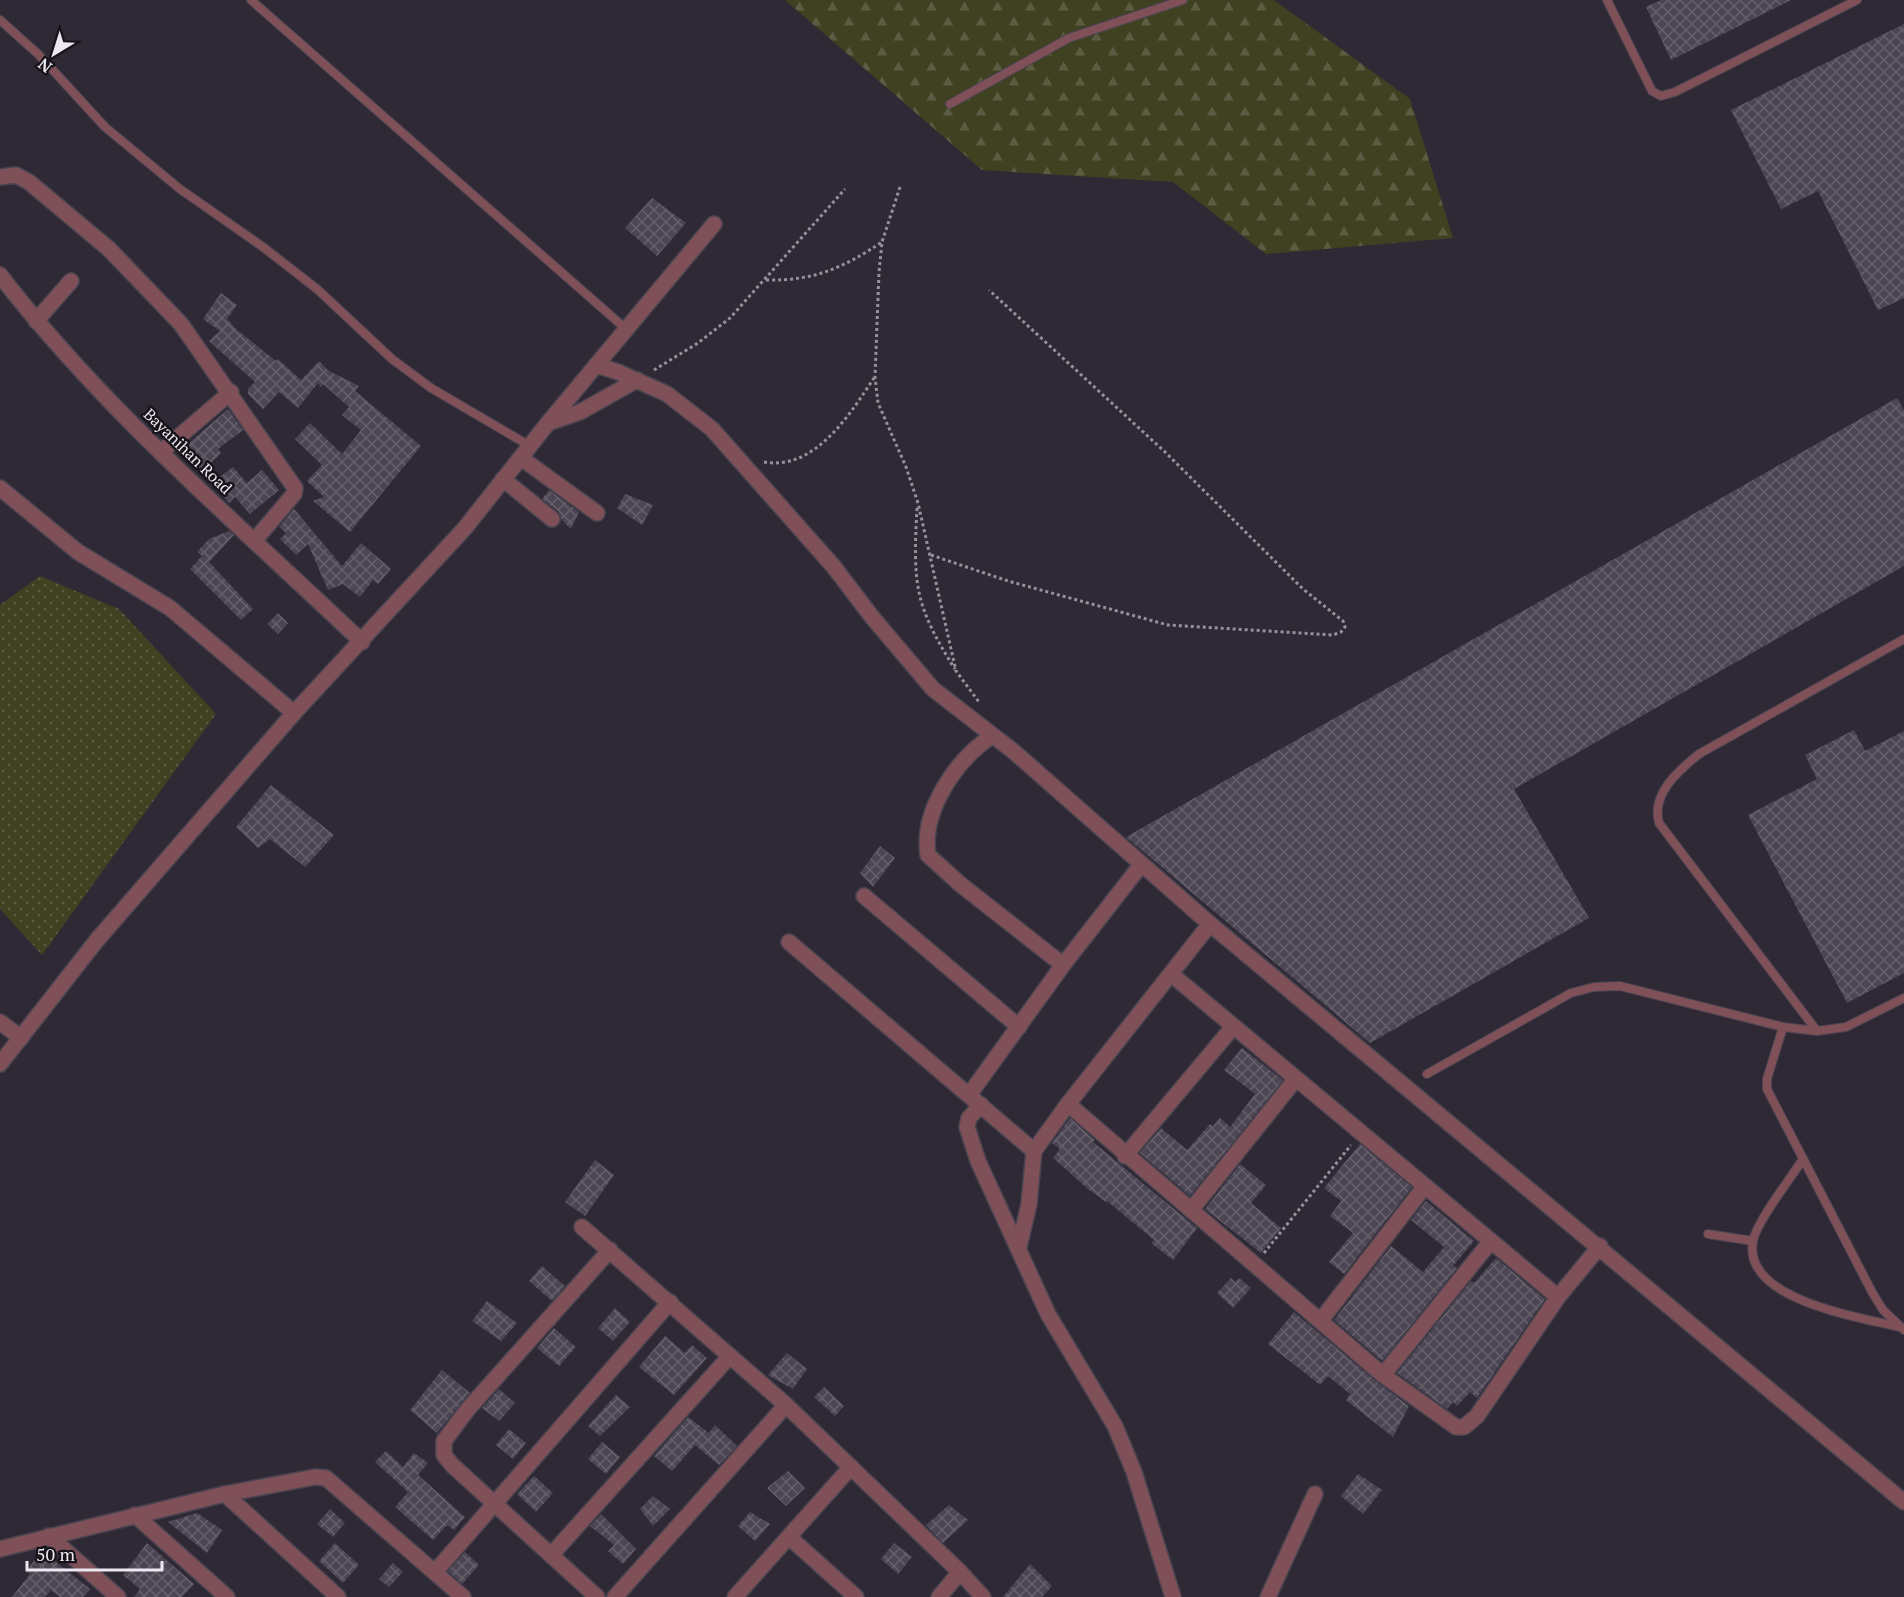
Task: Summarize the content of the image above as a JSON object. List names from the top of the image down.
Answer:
{
  "streets": {
    "street": ["Bayanihan Road"]
  },
  "scale_bar": "50 m",
  "north": "bottom left"
}
